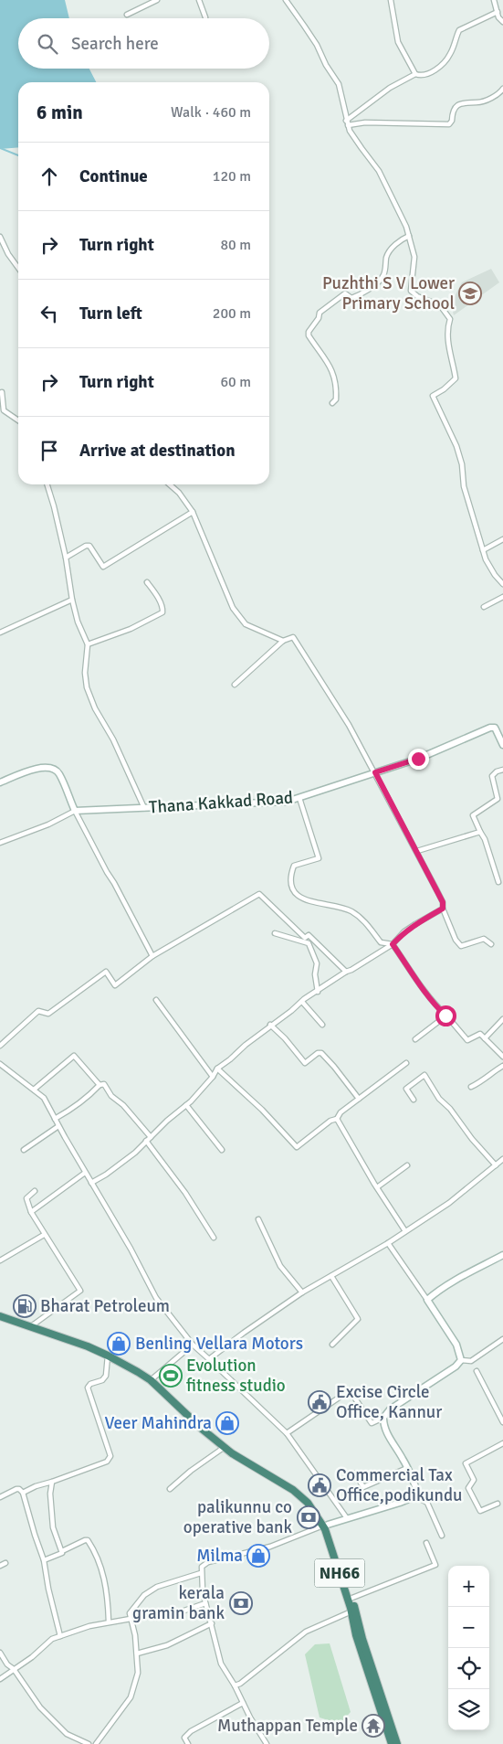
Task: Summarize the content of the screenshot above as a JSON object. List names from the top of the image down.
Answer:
{
  "streets": {
    "highway": ["NH66"],
    "main road": ["Thana Kakkad Road"]
  },
  "places": {
    "school or university": ["Puzhthi S V Lower Primary School"],
    "fuel station": ["Bharat Petroleum"],
    "shop": ["Benling Vellara Motors", "Veer Mahindra", "Milma"],
    "sports": ["Evolution fitness studio"],
    "public building": ["Excise Circle Office, Kannur", "Commercial Tax Office,podikundu"],
    "bank": ["palikunnu co operative bank", "kerala gramin bank"],
    "temple": ["Muthappan Temple"]
  },
  "page": {
    "search": "Search here",
    "heading": ["6 min", "Walk · 460 m"],
    "list": [
      ["Continue", "120 m"],
      ["Turn right", "80 m"],
      ["Turn left", "200 m"],
      ["Turn right", "60 m"],
      "Arrive at destination"
    ],
    "map_buttons": ["+", "−"]
  }
}
